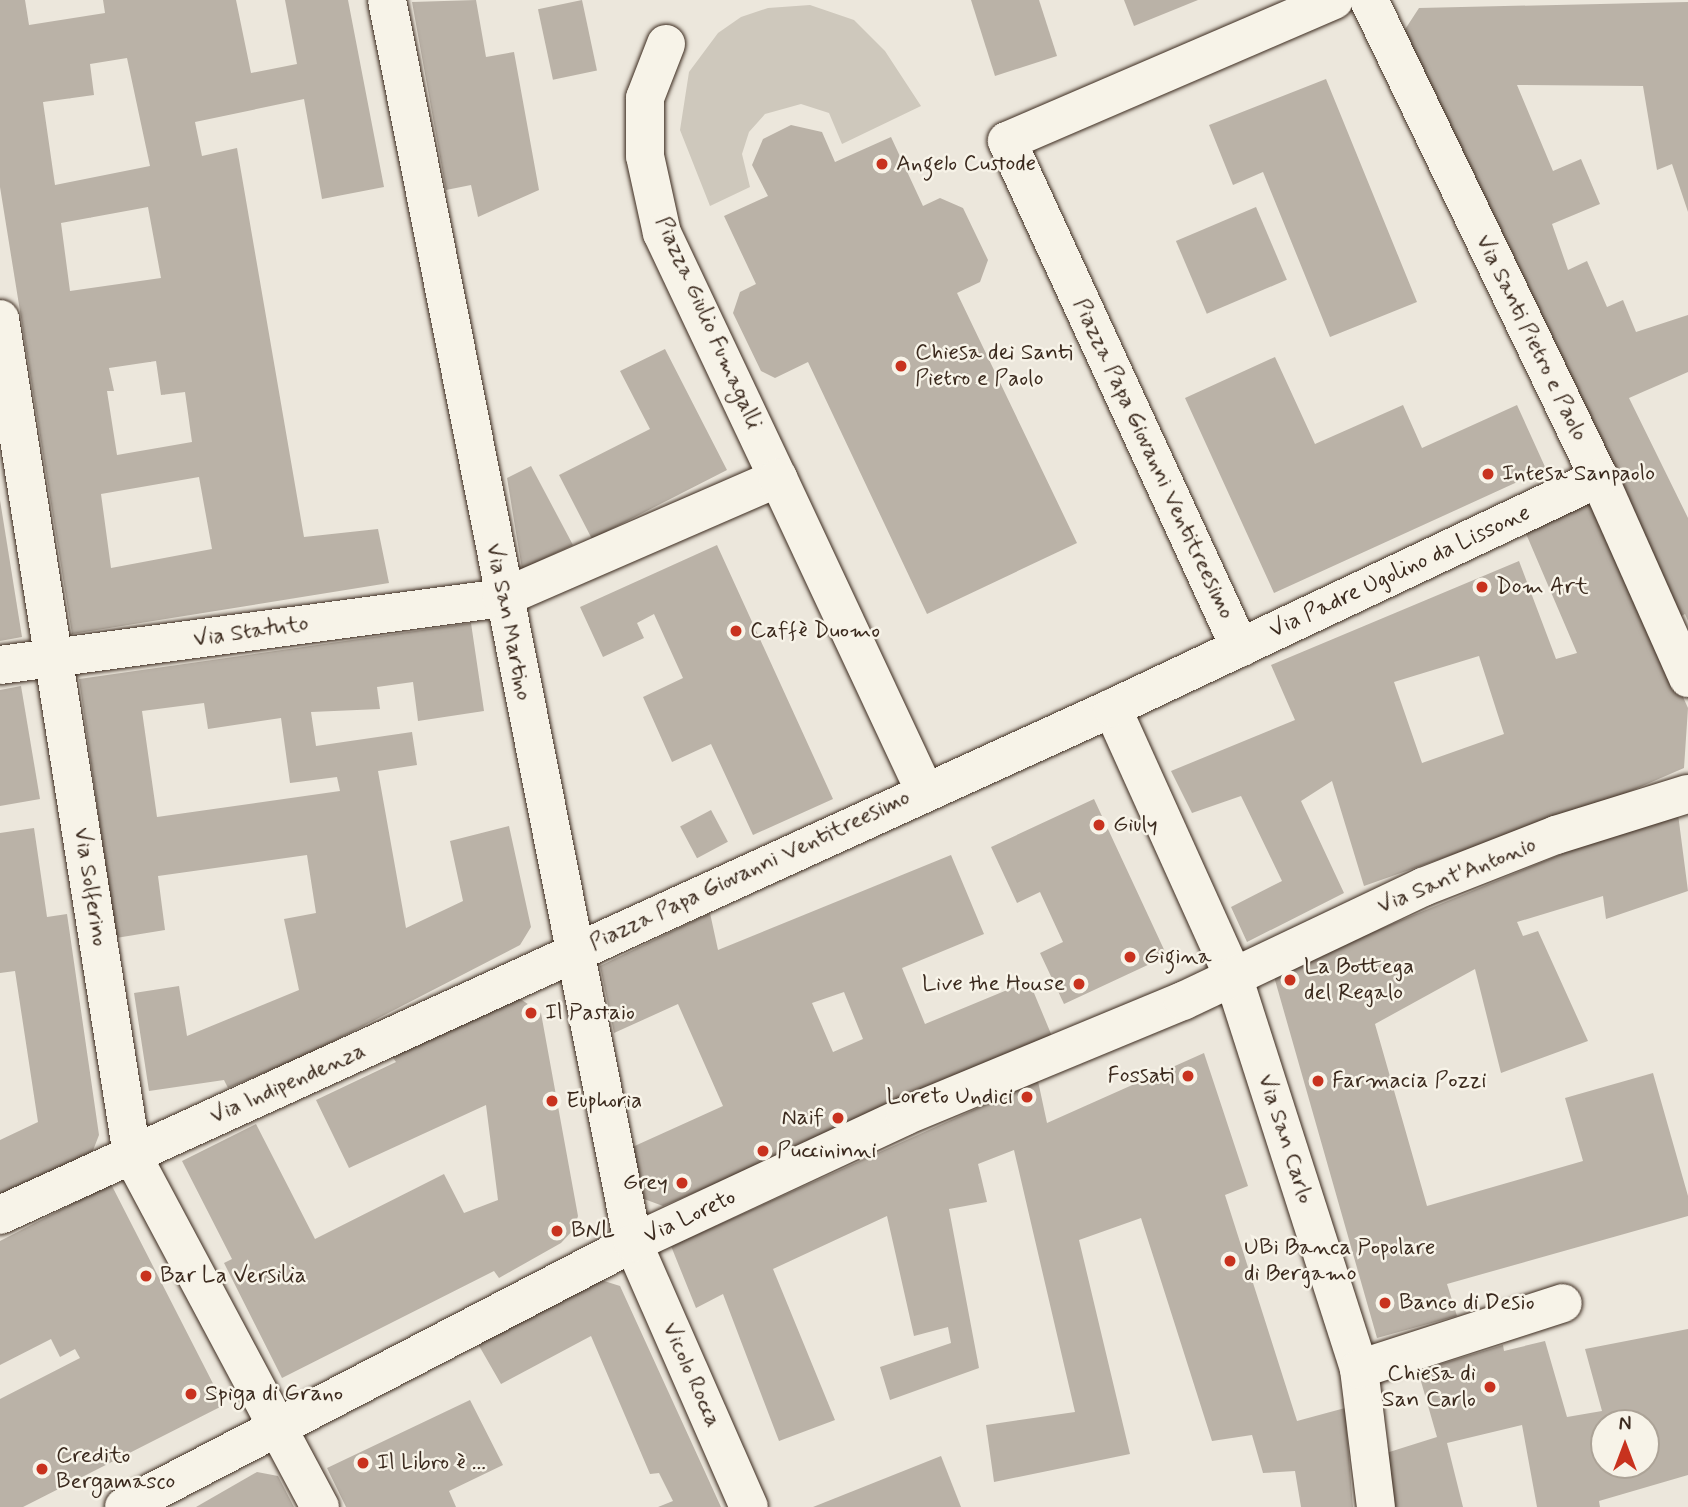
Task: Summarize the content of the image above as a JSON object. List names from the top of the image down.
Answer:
{
  "streets": {
    "street": [
      "Piazza Giulio Fumagalli",
      "Via Santi Pietro e Paolo",
      "Piazza Papa Giovanni Ventitreesimo",
      "Via Padre Ugolino da Lissone",
      "Via San Martino",
      "Via Statuto",
      "Via Sant'Antonio",
      "Via Solferino",
      "Via Indipendenza",
      "Via San Carlo",
      "Via Loreto",
      "Vicolo Rocca"
    ]
  },
  "crossings": [
    ["Piazza Giulio Fumagalli", "Piazza Papa Giovanni Ventitreesimo"],
    ["Via Santi Pietro e Paolo", "Via Padre Ugolino da Lissone"],
    ["Piazza Papa Giovanni Ventitreesimo", "Via Padre Ugolino da Lissone"],
    ["Piazza Papa Giovanni Ventitreesimo", "Via San Martino"],
    ["Piazza Papa Giovanni Ventitreesimo", "Via Indipendenza"],
    ["Via San Martino", "Via Statuto"],
    ["Via San Martino", "Via Indipendenza"],
    ["Via San Martino", "Via Loreto"],
    ["Via San Martino", "Vicolo Rocca"],
    ["Via Statuto", "Via Solferino"],
    ["Via Sant'Antonio", "Via San Carlo"],
    ["Via Sant'Antonio", "Via Loreto"],
    ["Via Solferino", "Via Indipendenza"],
    ["Via Solferino", "Via Loreto"],
    ["Via San Carlo", "Via Loreto"],
    ["Via Loreto", "Vicolo Rocca"]
  ],
  "places": [
    "Angelo Custode",
    "Chiesa dei Santi Pietro e Paolo",
    "Intesa Sanpaolo",
    "Dom Art",
    "Caffè Duomo",
    "Giuly",
    "Gigina",
    "La Bottega del Regalo",
    "Live the House",
    "Il Pastaio",
    "Fossati",
    "Farmacia Pozzi",
    "Loreto Undici",
    "Euphoria",
    "Naif",
    "Puccininni",
    "Grey",
    "BNL",
    "UBi Banca Popolare di Bergamo",
    "Bar La Versilia",
    "Banco di Desio",
    "Chiesa di San Carlo",
    "Spiga di Grano",
    "Il Libro è ...",
    "Credito Bergamasco"
  ],
  "north": "top"
}
